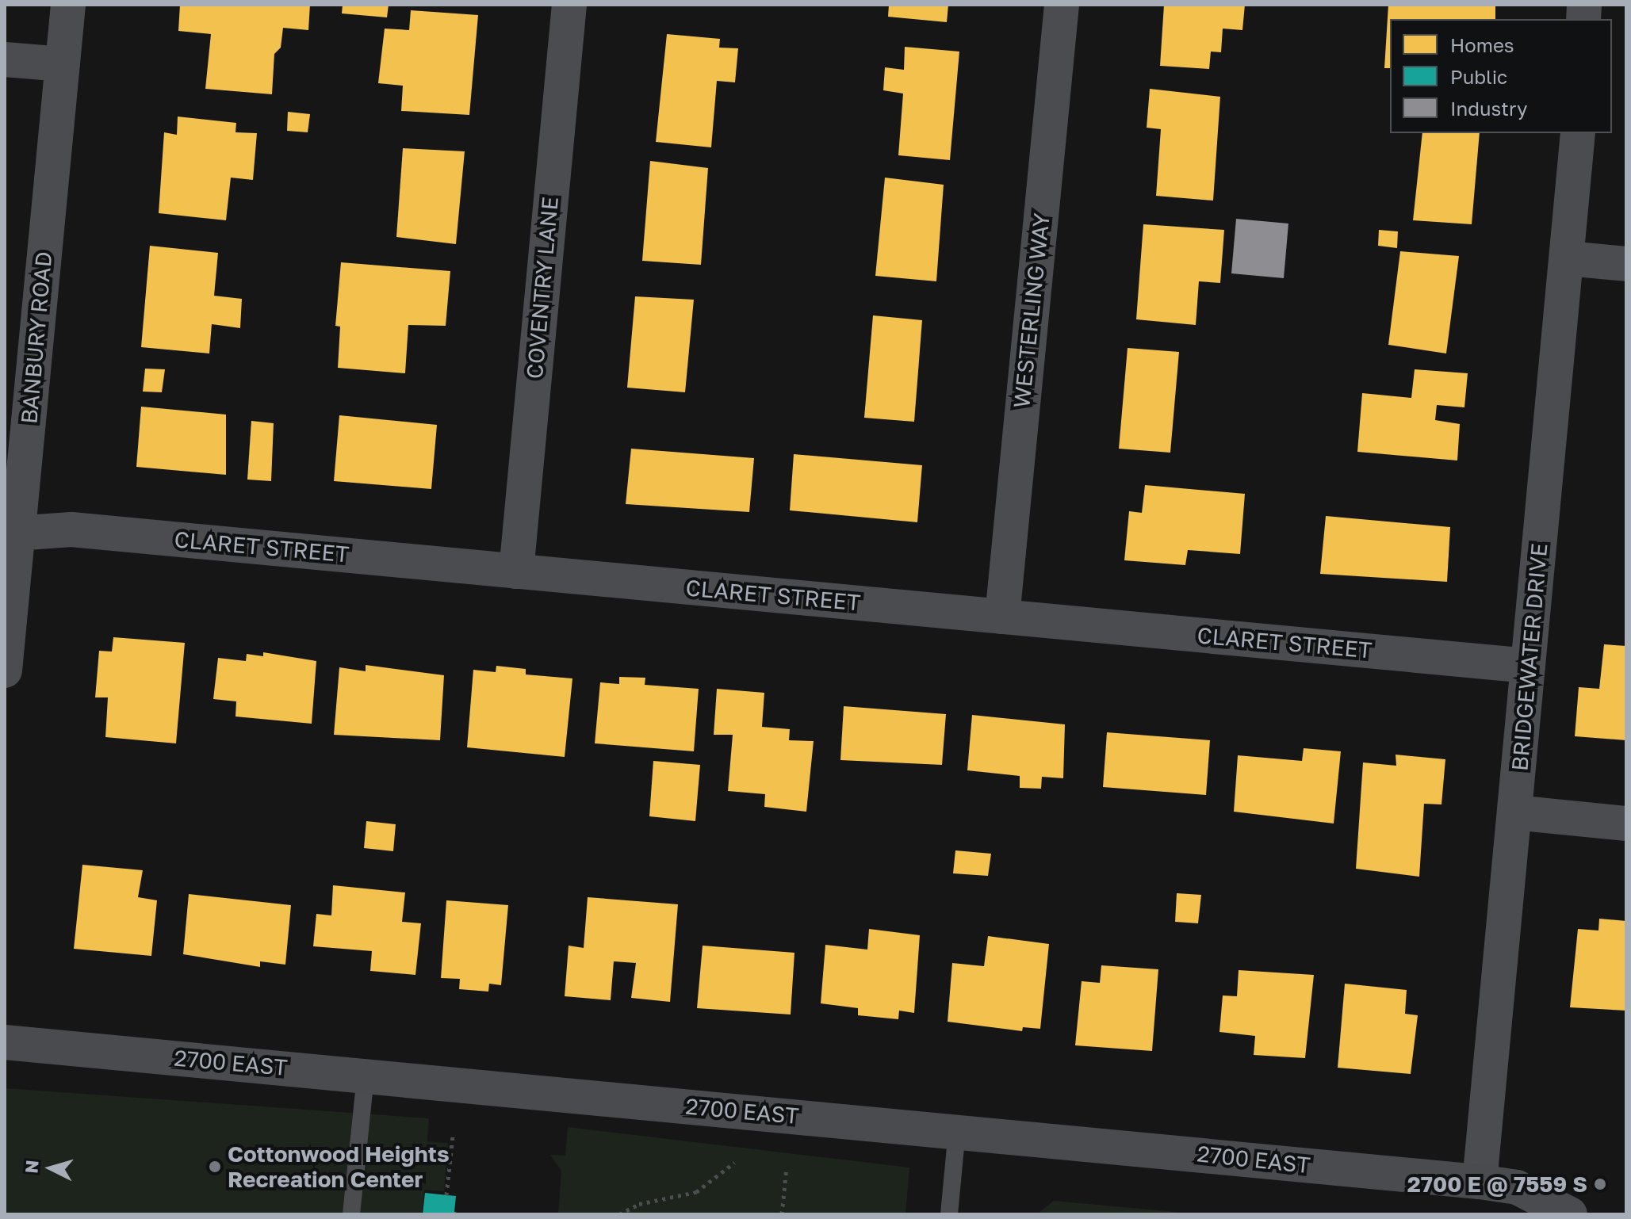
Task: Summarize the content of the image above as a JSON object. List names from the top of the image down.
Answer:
{
  "streets": {
    "street": [
      "COVENTRY LANE",
      "WESTERLING WAY",
      "BANBURY ROAD",
      "CLARET STREET",
      "BRIDGEWATER DRIVE",
      "2700 EAST"
    ]
  },
  "crossings": [
    ["COVENTRY LANE", "CLARET STREET"],
    ["WESTERLING WAY", "CLARET STREET"],
    ["BANBURY ROAD", "CLARET STREET"],
    ["CLARET STREET", "BRIDGEWATER DRIVE"],
    ["BRIDGEWATER DRIVE", "2700 EAST"]
  ],
  "places": ["Cottonwood Heights Recreation Center", "2700 E @ 7559 S"],
  "legend": ["Homes", "Public", "Industry"],
  "north": "left"
}
